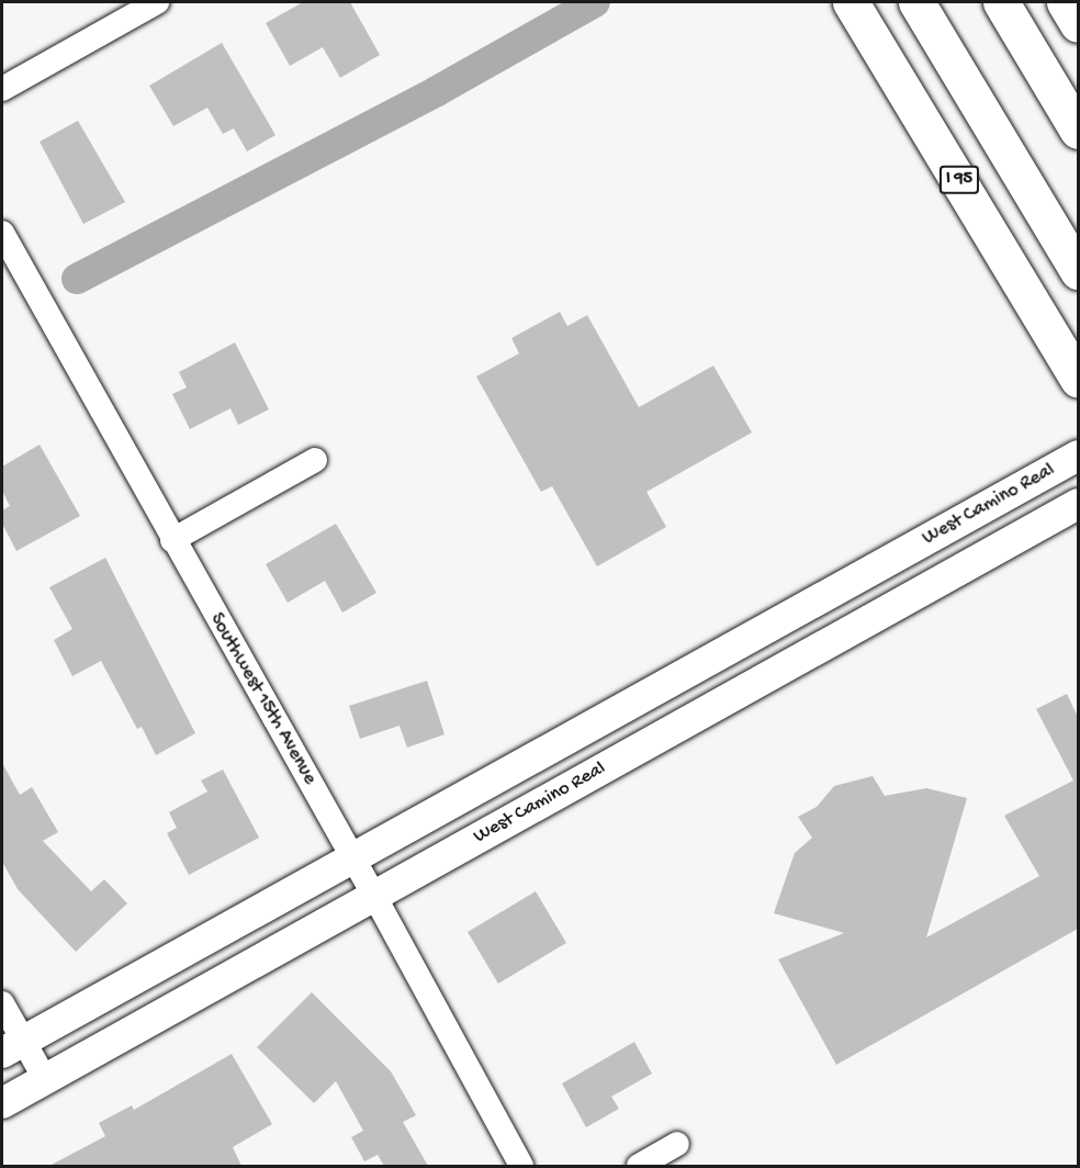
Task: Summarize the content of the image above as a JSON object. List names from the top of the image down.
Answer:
{
  "streets": {
    "highway": ["I 95"],
    "street": ["West Camino Real", "Southwest 15th Avenue"]
  },
  "crossings": [
    ["West Camino Real", "Southwest 15th Avenue"]
  ]
}
